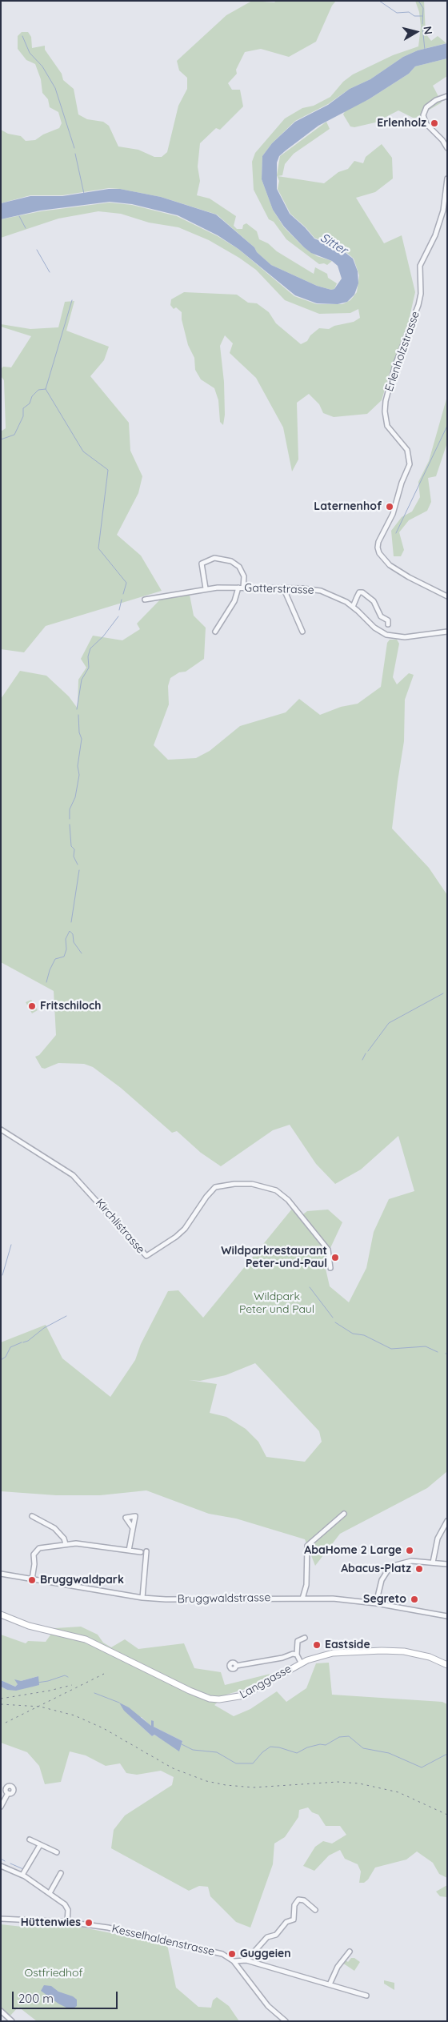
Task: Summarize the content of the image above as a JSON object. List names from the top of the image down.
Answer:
{
  "streets": {
    "main road": ["Langgasse"],
    "street": [
      "Erlenholzstrasse",
      "Gatterstrasse",
      "Kirchlistrasse",
      "Bruggwaldstrasse",
      "Kesselhaldenstrasse"
    ]
  },
  "water": ["Sitter"],
  "parks": ["Wildpark Peter und Paul", "Ostfriedhof"],
  "places": [
    "Erlenholz",
    "Laternenhof",
    "Fritschiloch",
    "Wildparkrestaurant Peter-und-Paul",
    "AbaHome 2 Large",
    "Abacus-Platz",
    "Bruggwaldpark",
    "Segreto",
    "Eastside",
    "Hüttenwies",
    "Guggeien"
  ],
  "scale_bar": "200 m",
  "north": "right"
}
